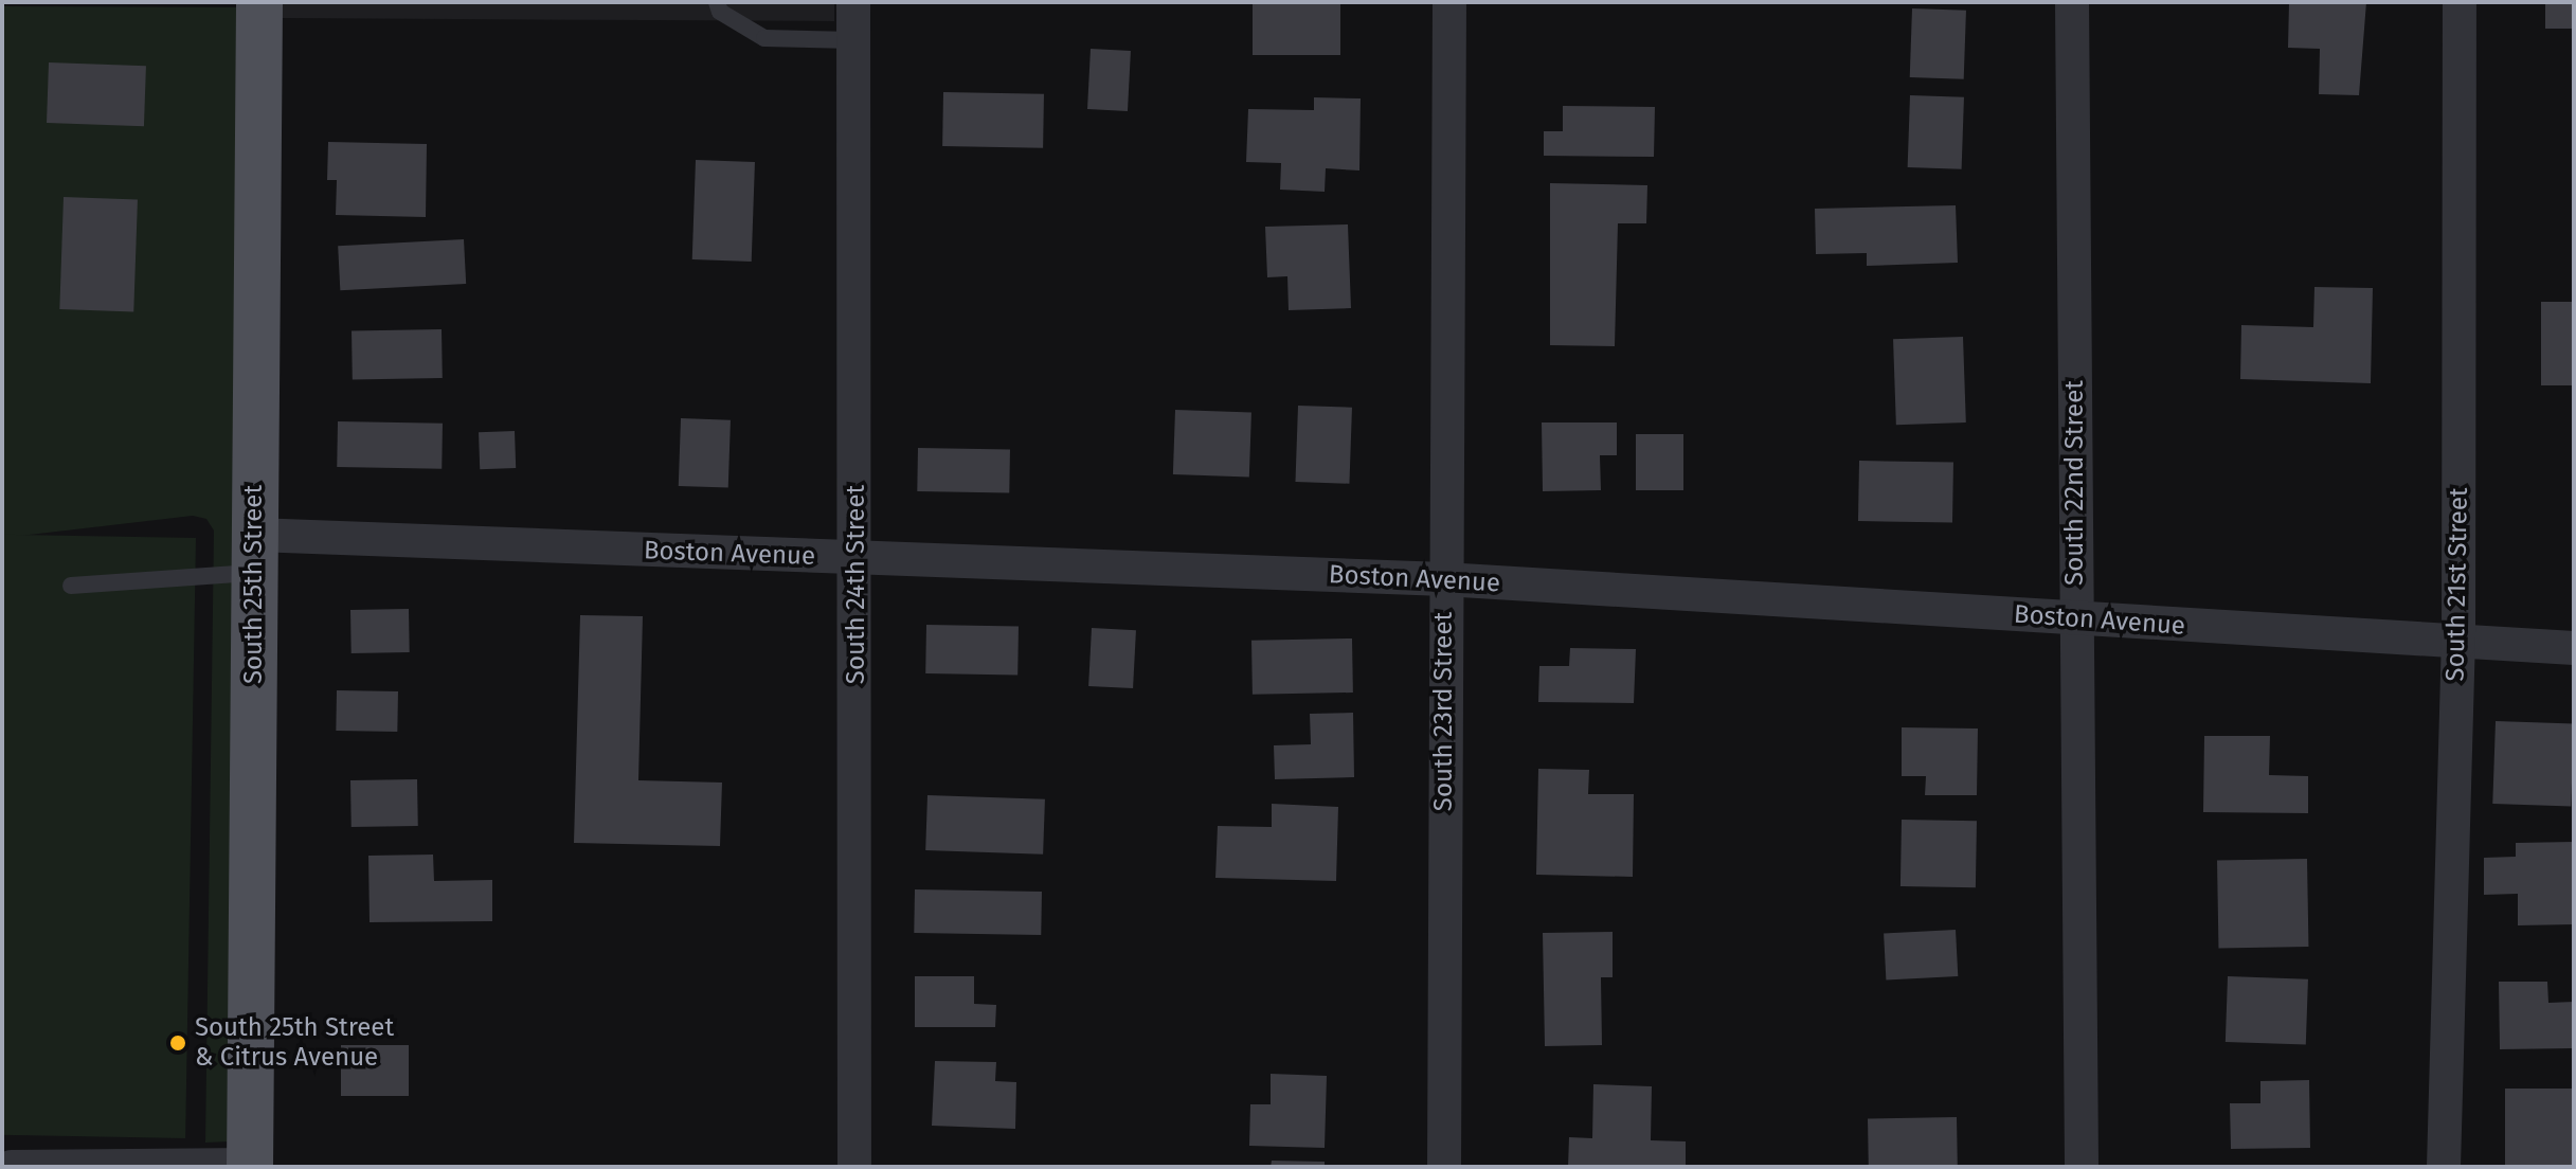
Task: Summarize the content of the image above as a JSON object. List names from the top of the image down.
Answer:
{
  "streets": {
    "main road": ["South 25th Street"],
    "street": [
      "South 22nd Street",
      "Boston Avenue",
      "South 24th Street",
      "South 21st Street",
      "South 23rd Street"
    ]
  },
  "crossings": [
    ["South 22nd Street", "Boston Avenue"],
    ["Boston Avenue", "South 25th Street"],
    ["Boston Avenue", "South 24th Street"],
    ["Boston Avenue", "South 21st Street"],
    ["Boston Avenue", "South 23rd Street"]
  ],
  "places": ["South 25th Street & Citrus Avenue"]
}
